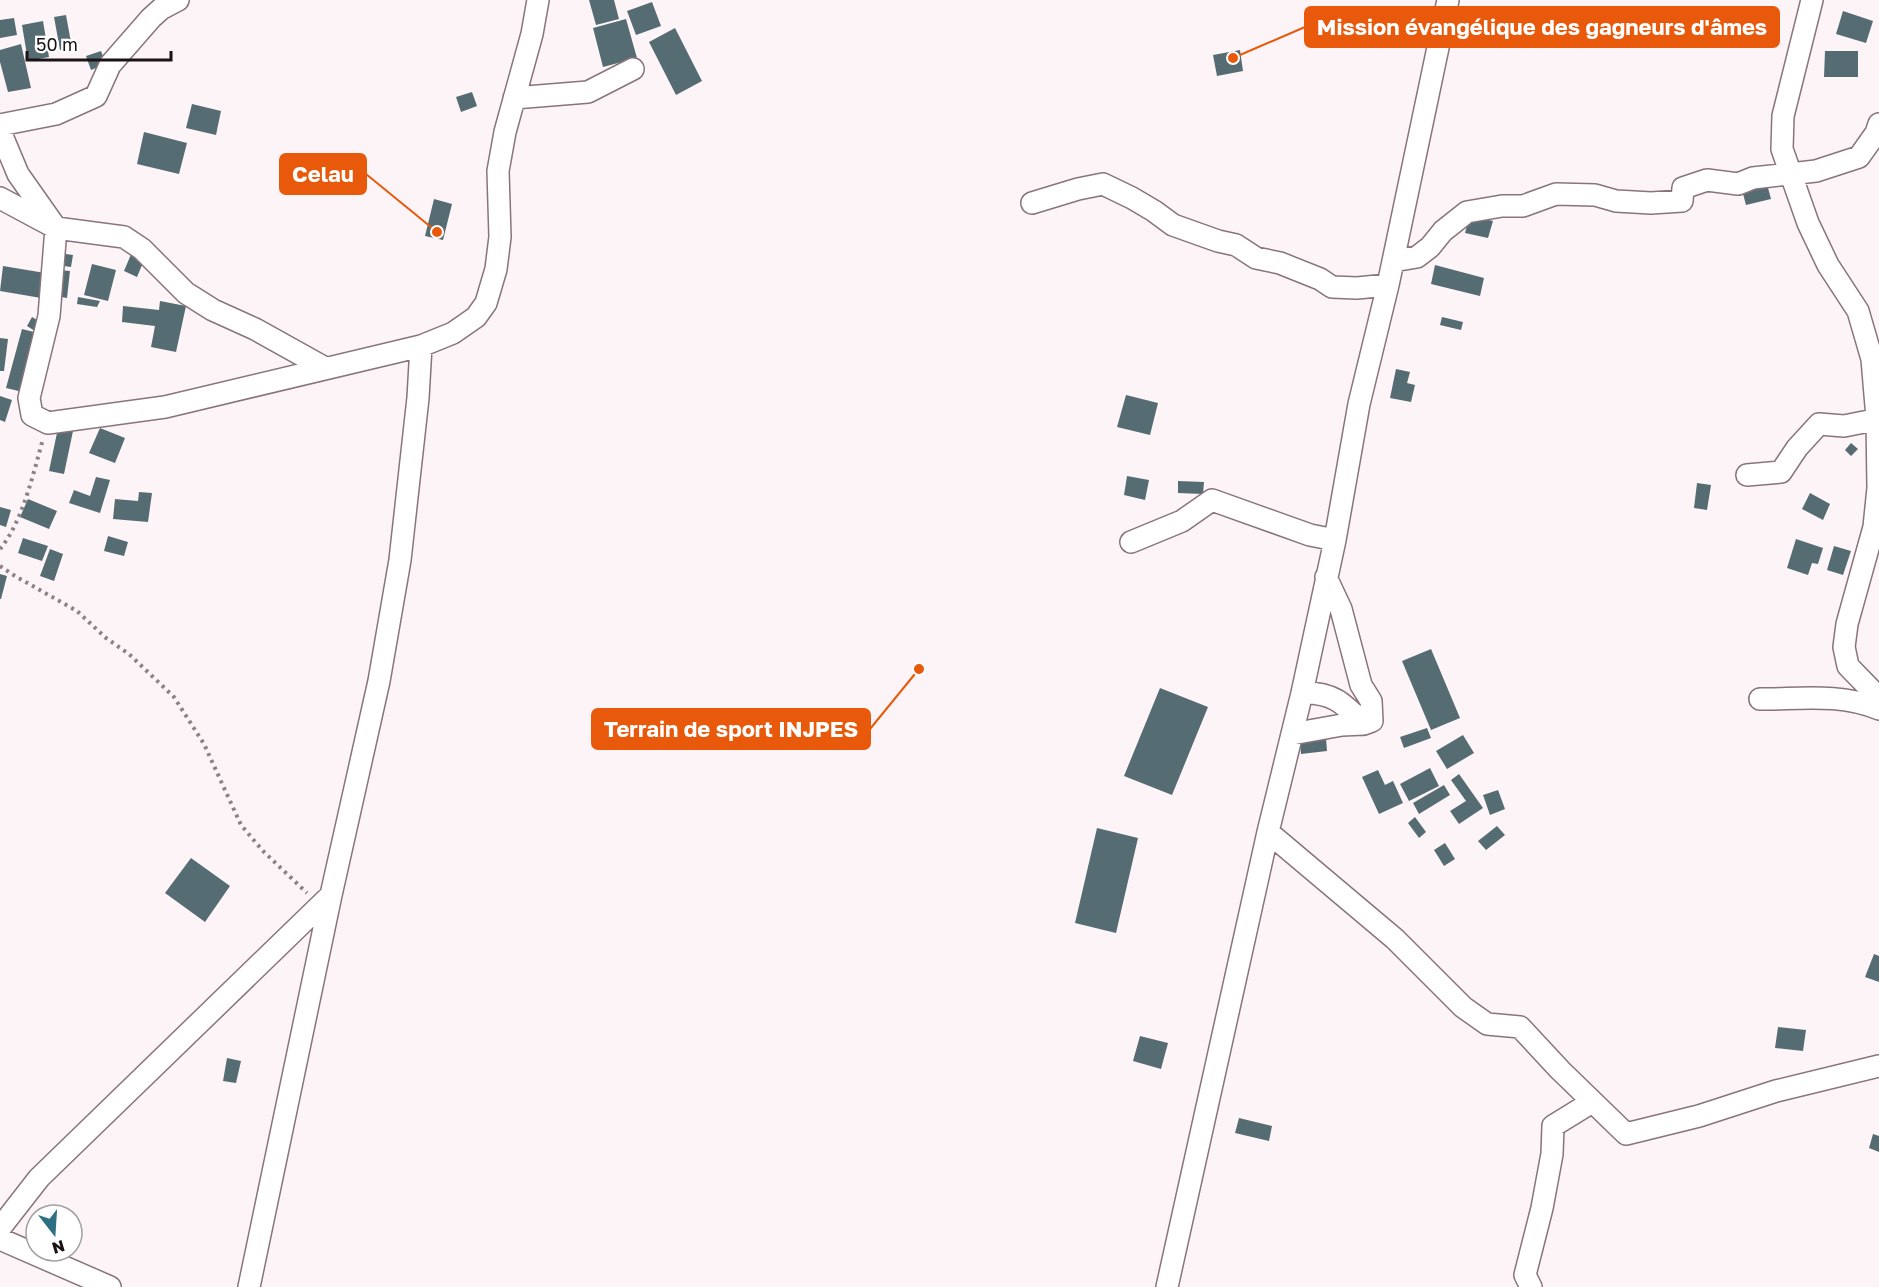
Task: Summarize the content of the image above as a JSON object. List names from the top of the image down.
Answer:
{
  "places": ["Mission évangélique des gagneurs d'âmes", "Celau", "Terrain de sport INJPES"],
  "scale_bar": "50 m",
  "north": "bottom"
}
